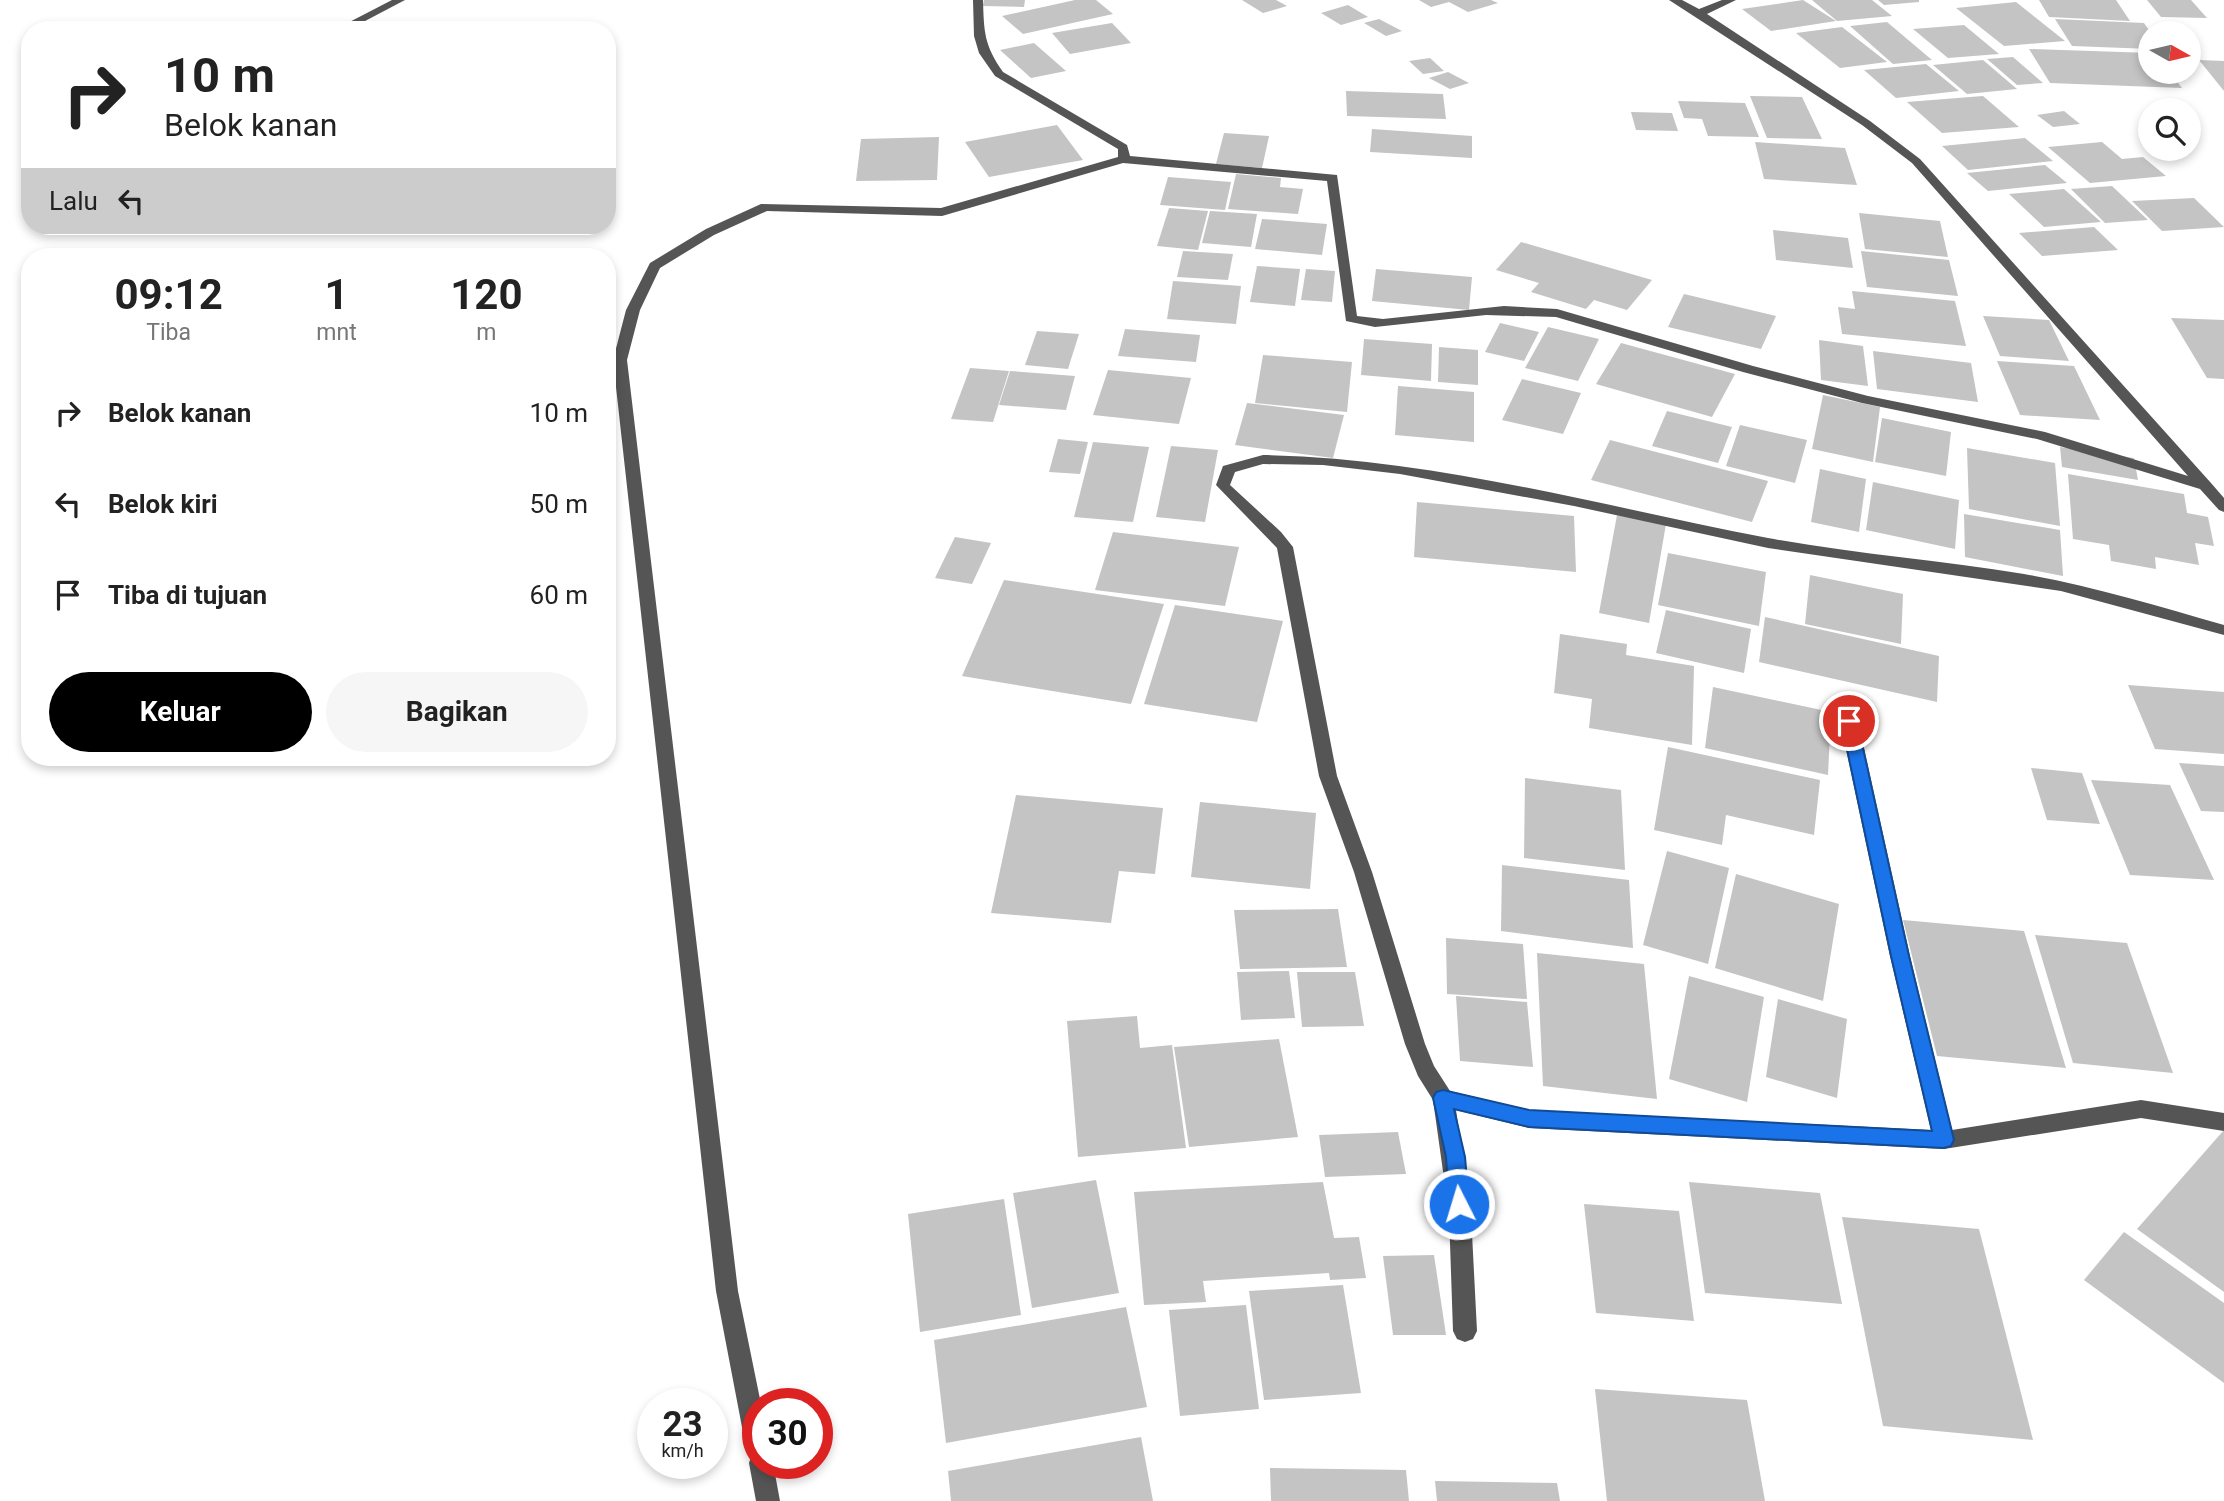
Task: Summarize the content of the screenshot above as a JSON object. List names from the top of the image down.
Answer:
{
  "north": "right",
  "page": {
    "turn": ["10 m", "Belok kanan"],
    "then": "Lalu",
    "eta": [
      "09:12",
      "Tiba",
      "1",
      "mnt",
      "120",
      "m"
    ],
    "list": [
      {
        "name": "Belok kanan",
        "value": "10 m"
      },
      {
        "name": "Belok kiri",
        "value": "50 m"
      },
      {
        "name": "Tiba di tujuan",
        "value": "60 m"
      }
    ],
    "buttons": ["Keluar", "Bagikan"],
    "speed": "23 km/h",
    "limit": "30"
  }
}
